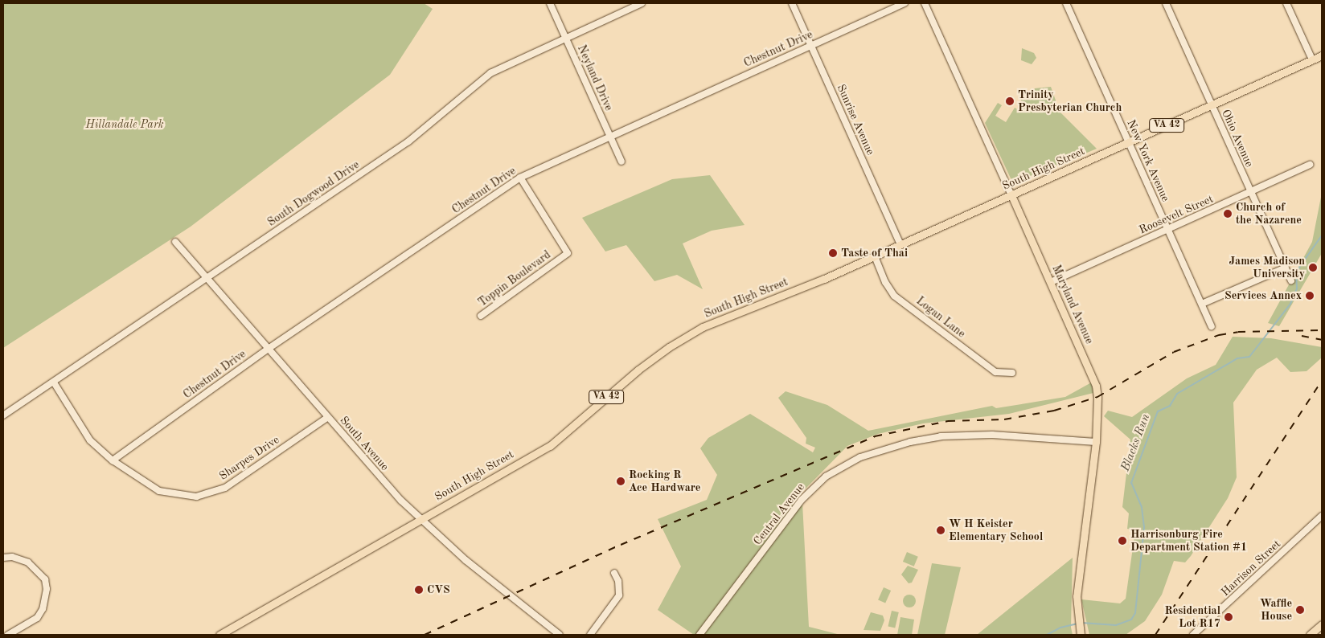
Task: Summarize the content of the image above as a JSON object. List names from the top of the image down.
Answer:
{
  "streets": {
    "main road": ["VA 42", "South High Street", "Maryland Avenue"],
    "street": [
      "Chestnut Drive",
      "Neyland Drive",
      "Sunrise Avenue",
      "Ohio Avenue",
      "New York Avenue",
      "South Dogwood Drive",
      "Roosevelt Street",
      "Toppin Boulevard",
      "Logan Lane",
      "South Avenue",
      "Sharpes Drive",
      "Central Avenue",
      "Harrison Street"
    ]
  },
  "crossings": [
    ["Chestnut Drive", "Neyland Drive"],
    ["Chestnut Drive", "Sunrise Avenue"],
    ["Chestnut Drive", "Toppin Boulevard"],
    ["Chestnut Drive", "South Avenue"],
    ["Chestnut Drive", "Sharpes Drive"],
    ["Neyland Drive", "South Dogwood Drive"],
    ["Sunrise Avenue", "South High Street"],
    ["Ohio Avenue", "South High Street"],
    ["Ohio Avenue", "Roosevelt Street"],
    ["New York Avenue", "South High Street"],
    ["New York Avenue", "Roosevelt Street"],
    ["South High Street", "Maryland Avenue"],
    ["South High Street", "Logan Lane"],
    ["South High Street", "South Avenue"],
    ["South Dogwood Drive", "South Avenue"],
    ["South Dogwood Drive", "Sharpes Drive"],
    ["Roosevelt Street", "Maryland Avenue"],
    ["Maryland Avenue", "Central Avenue"],
    ["South Avenue", "Sharpes Drive"]
  ],
  "water": ["Blacks Run"],
  "parks": ["Hillandale Park"],
  "places": [
    "Trinity Presbyterian Church",
    "Church of the Nazarene",
    "Taste of Thai",
    "James Madison University",
    "Services Annex",
    "Rocking R Ace Hardware",
    "W H Keister Elementary School",
    "Harrisonburg Fire Department Station #1",
    "CVS",
    "Waffle House",
    "Residential Lot R17"
  ]
}
